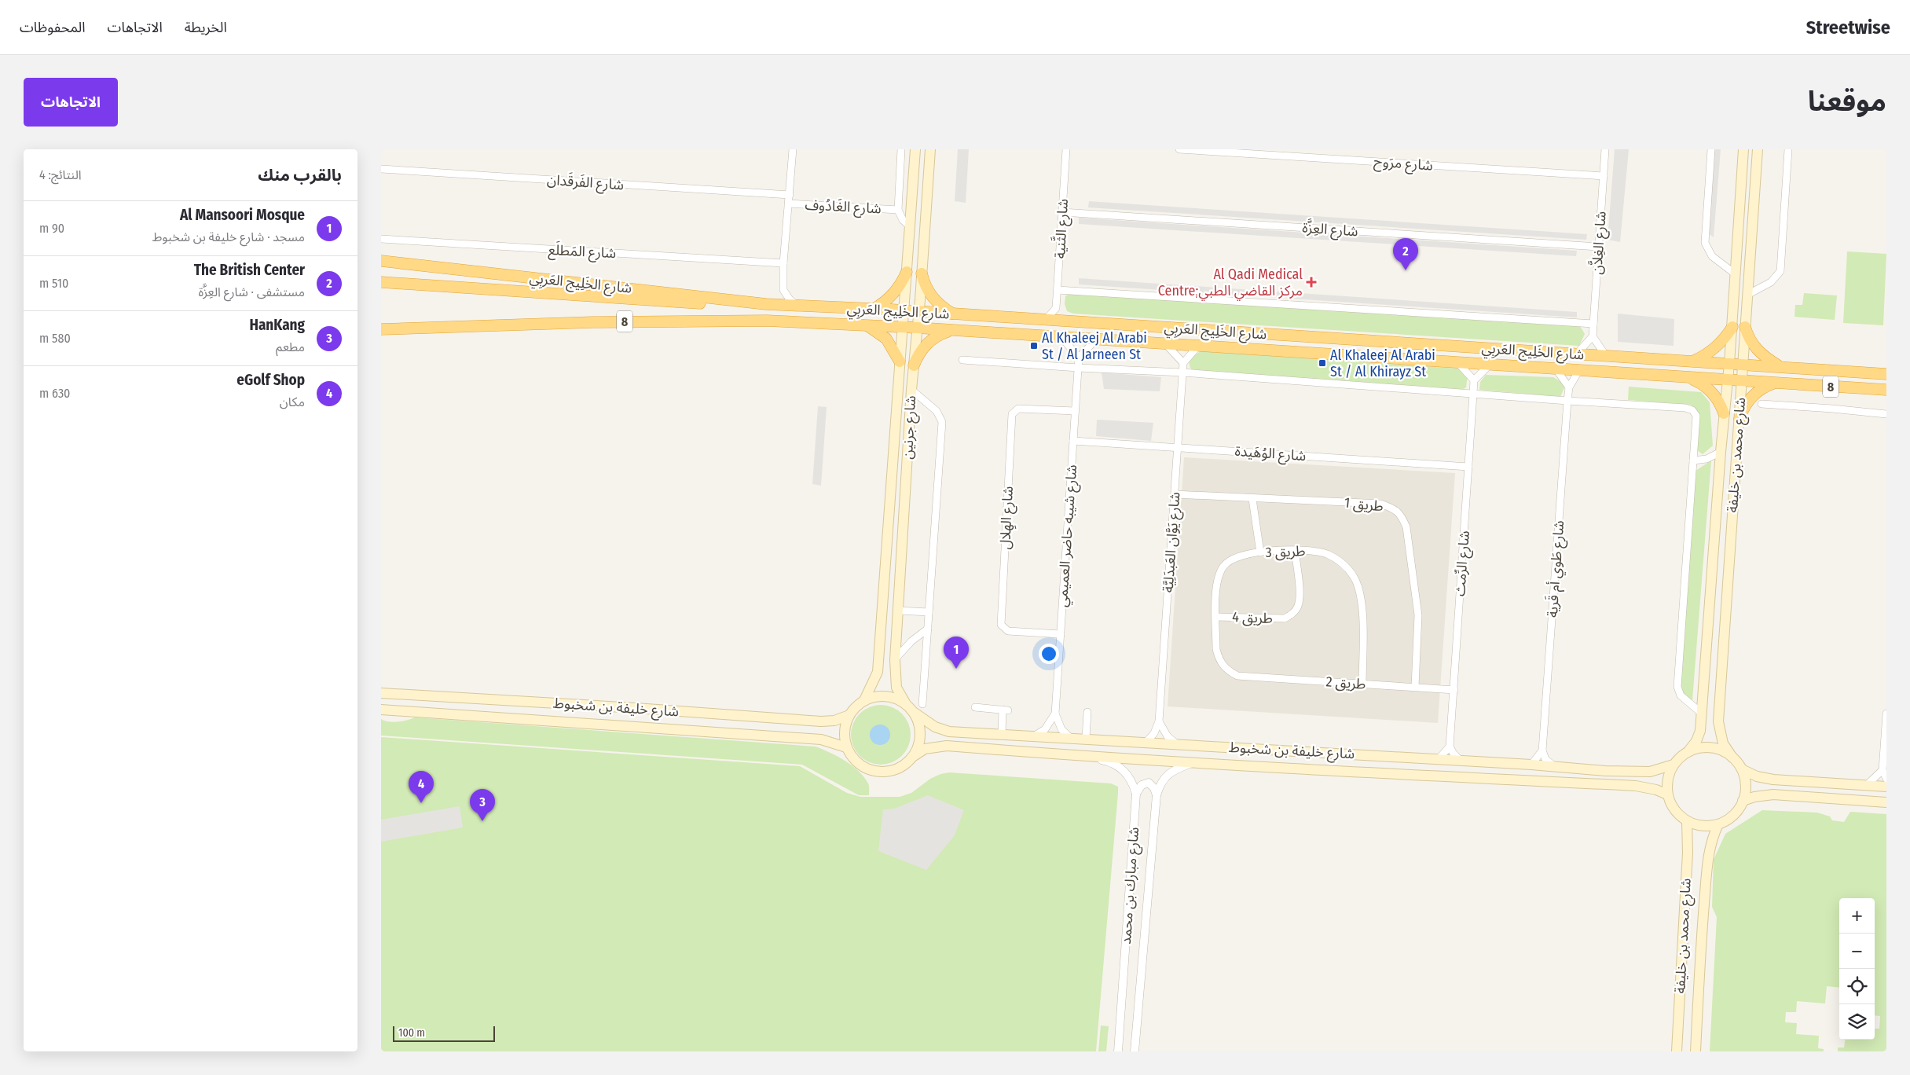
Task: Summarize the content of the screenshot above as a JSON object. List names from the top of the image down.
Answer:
{
  "streets": {
    "highway": ["شارع الخَلِيج العَربِي", "8"],
    "main road": ["شارع جرنين", "شارع محمد بن خليفة", "شارع خليفة بن شخبوط"],
    "street": [
      "شارع مرَوح",
      "شارع الفَرقَدان",
      "شارع الغَادُوف",
      "شارع الثَّنية",
      "شارع العِزَّة",
      "شارع الغِلاَّن",
      "شارع المَطلَع",
      "شارع الوُهَيدة",
      "طريق 1",
      "شارع الهِلال",
      "شارع شيبه حاضر العميمي",
      "شارع يَوَّان العَبدَلِيَّة",
      "طريق 3",
      "شارع الرِّمث",
      "شارع طَوي أم قَرية",
      "طريق 4",
      "طريق 2",
      "شارع مبارك بن محمد"
    ]
  },
  "crossings": [
    ["شارع مرَوح", "شارع الغِلاَّن"],
    ["شارع الغَادُوف", "شارع المَطلَع"],
    ["شارع الغَادُوف", "شارع الخَلِيج العَربِي"],
    ["شارع الغَادُوف", "شارع جرنين"],
    ["شارع الثَّنية", "شارع العِزَّة"],
    ["شارع العِزَّة", "شارع الغِلاَّن"],
    ["شارع المَطلَع", "شارع الخَلِيج العَربِي"],
    ["شارع المَطلَع", "شارع جرنين"],
    ["شارع الخَلِيج العَربِي", "شارع جرنين"],
    ["شارع الخَلِيج العَربِي", "شارع محمد بن خليفة"],
    ["شارع الخَلِيج العَربِي", "شارع طَوي أم قَرية"],
    ["شارع جرنين", "شارع خليفة بن شخبوط"],
    ["شارع الوُهَيدة", "شارع شيبه حاضر العميمي"],
    ["شارع الوُهَيدة", "شارع يَوَّان العَبدَلِيَّة"],
    ["شارع الوُهَيدة", "شارع الرِّمث"],
    ["شارع محمد بن خليفة", "شارع خليفة بن شخبوط"],
    ["طريق 1", "شارع يَوَّان العَبدَلِيَّة"],
    ["طريق 1", "طريق 2"],
    ["شارع الهِلال", "شارع شيبه حاضر العميمي"],
    ["شارع شيبه حاضر العميمي", "شارع خليفة بن شخبوط"],
    ["شارع يَوَّان العَبدَلِيَّة", "شارع خليفة بن شخبوط"],
    ["طريق 3", "طريق 4"],
    ["طريق 3", "طريق 2"],
    ["شارع الرِّمث", "طريق 2"],
    ["شارع خليفة بن شخبوط", "شارع مبارك بن محمد"]
  ],
  "places": {
    "health": ["Al Qadi Medical Centre;مركز القاضي الطبي"],
    "transit": ["Al Khaleej Al Arabi St / Al Jarneen St", "Al Khaleej Al Arabi St / Al Khirayz St"]
  },
  "scale_bar": "100 m",
  "page": {
    "header": "Streetwise",
    "nav": ["الخريطة", "الاتجاهات", "المحفوظات"],
    "title": "موقعنا",
    "buttons": "الاتجاهات",
    "heading": ["بالقرب منك", "النتائج: 4"],
    "list": [
      {
        "mark": "1",
        "name": "Al Mansoori Mosque",
        "note": "مسجد · شارع خليفة بن شخبوط",
        "value": "90 m"
      },
      {
        "mark": "2",
        "name": "The British Center",
        "note": "مستشفى · شارع العِزَّة",
        "value": "510 m"
      },
      {
        "mark": "3",
        "name": "HanKang",
        "note": "مطعم",
        "value": "580 m"
      },
      {
        "mark": "4",
        "name": "eGolf Shop",
        "note": "مكان",
        "value": "630 m"
      }
    ],
    "pins": [
      "2",
      "1",
      "4",
      "3"
    ],
    "map_buttons": ["+", "−"],
    "scale": "100 m"
  }
}
